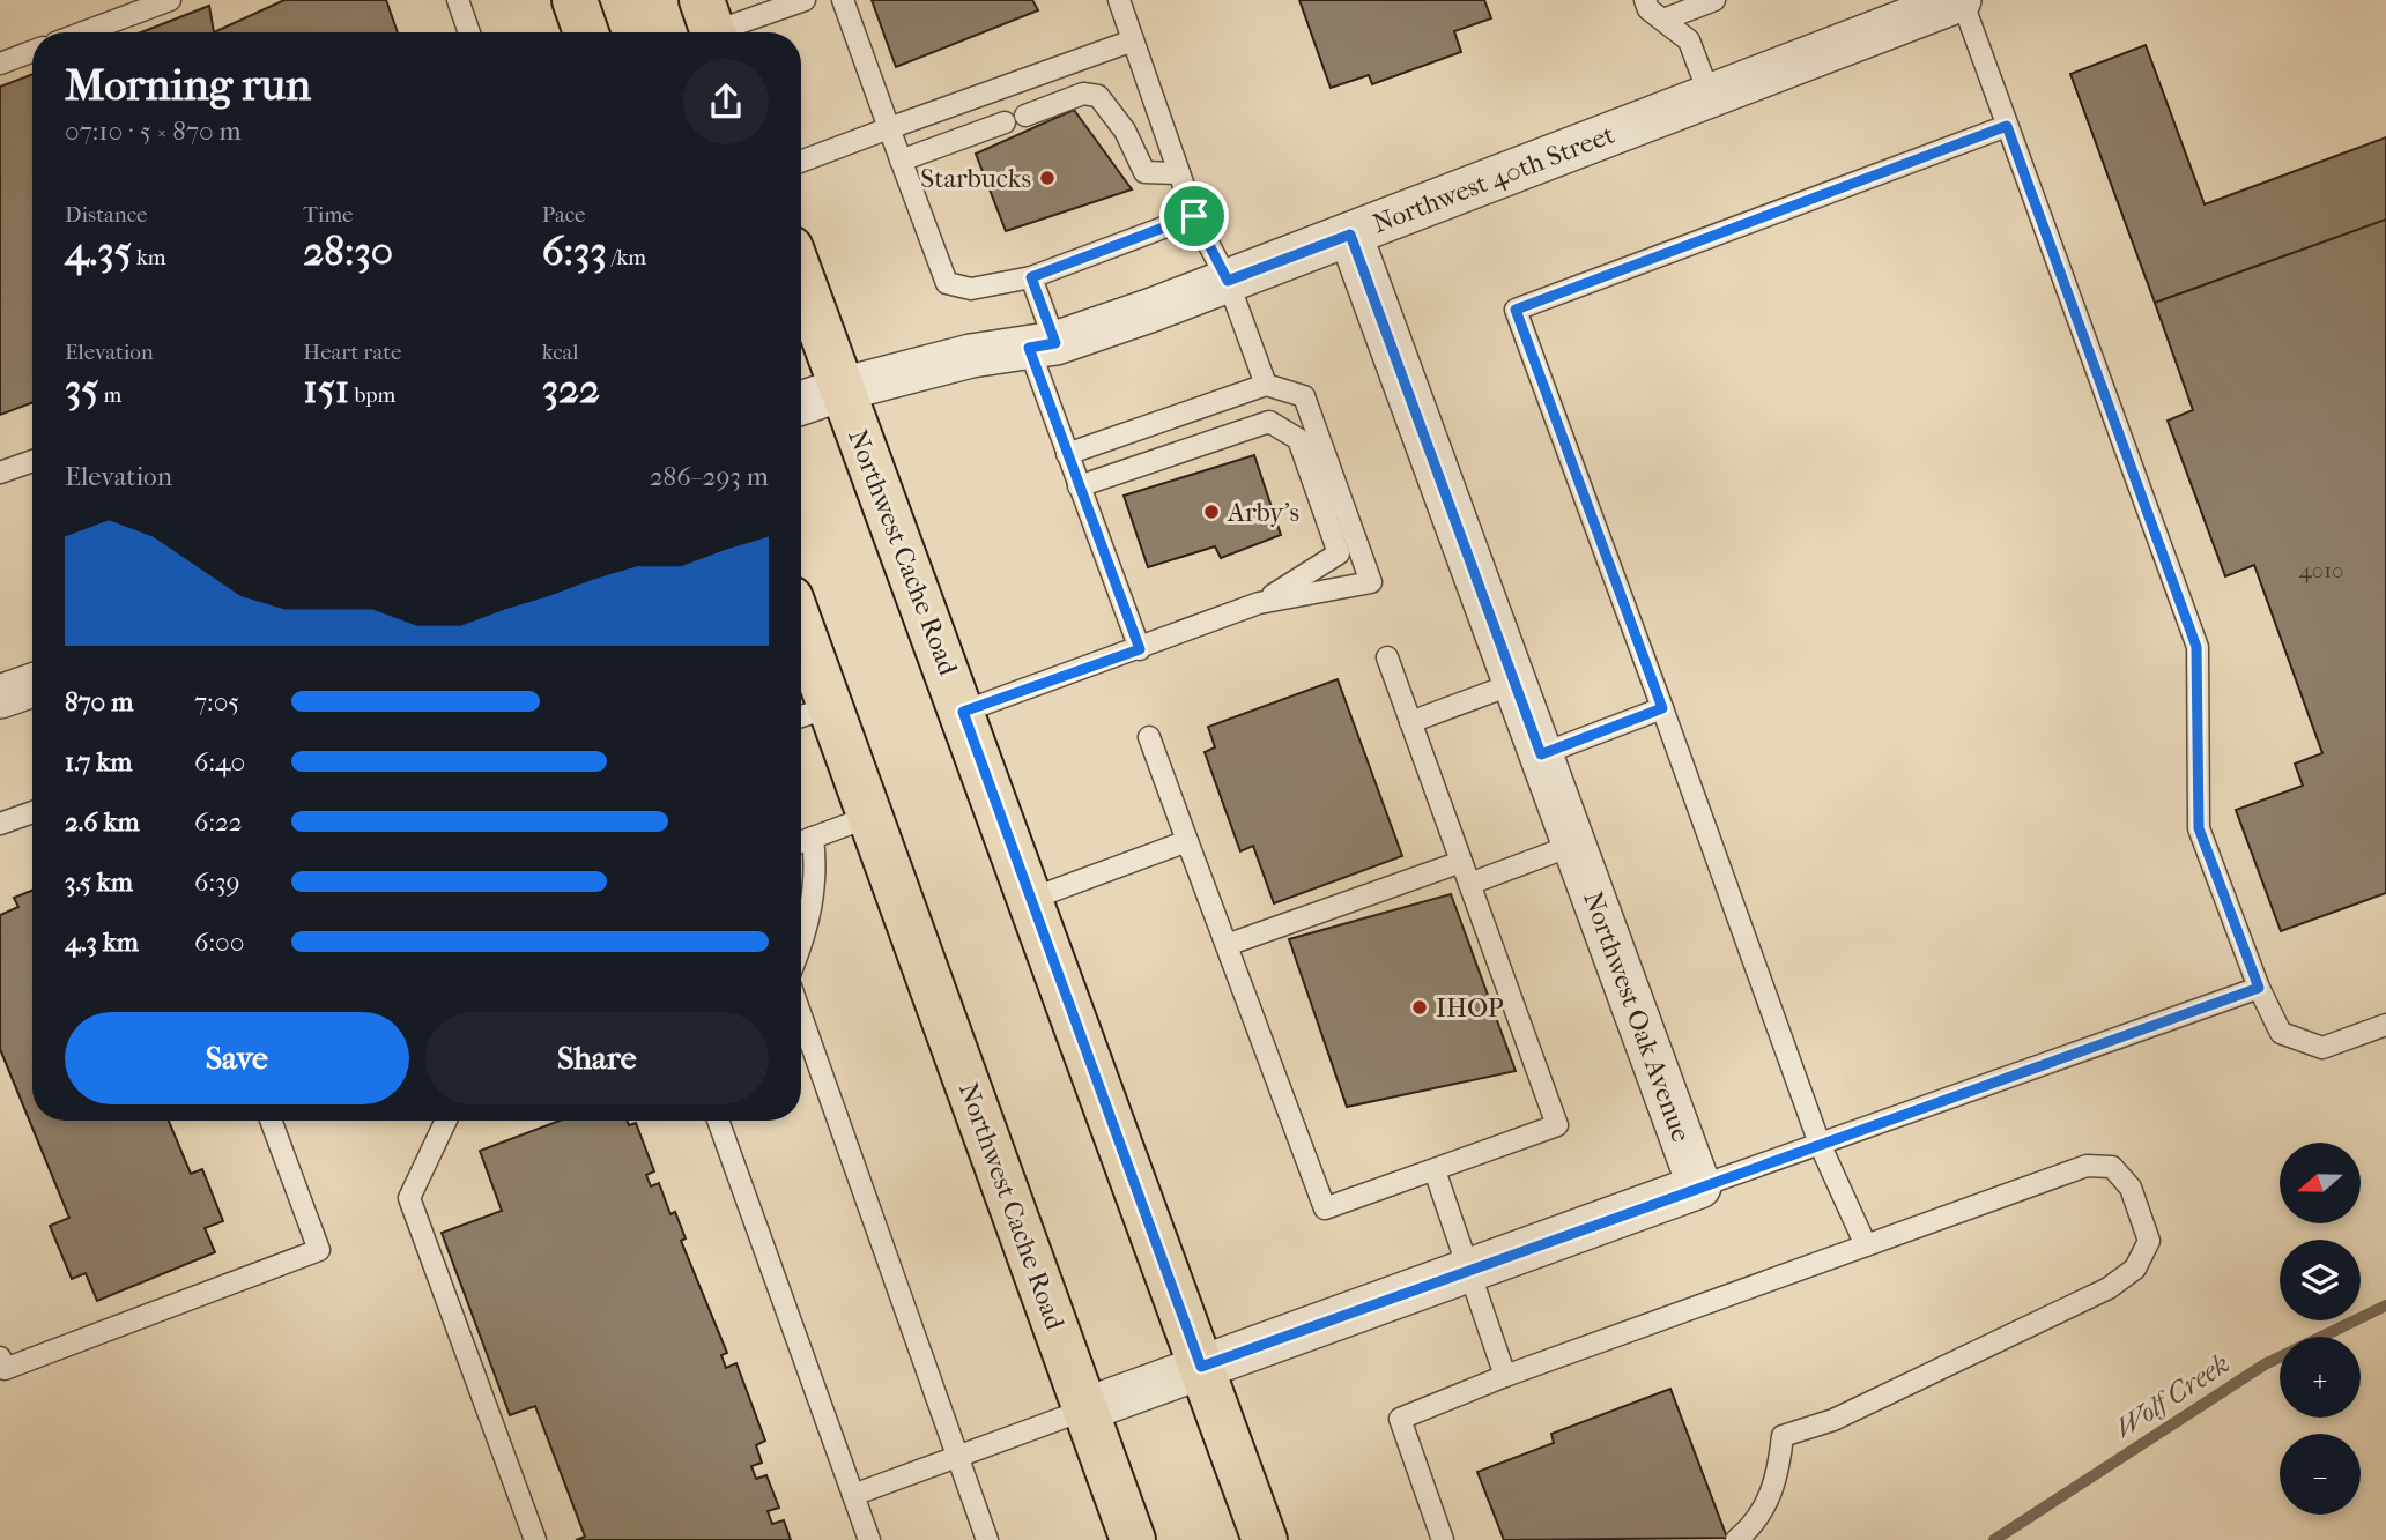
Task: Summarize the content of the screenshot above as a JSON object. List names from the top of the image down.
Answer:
{
  "streets": {
    "main road": ["Northwest Cache Road"],
    "street": ["Northwest 40th Street", "Northwest Oak Avenue"]
  },
  "crossings": [
    ["Northwest 40th Street", "Northwest Cache Road"],
    ["Northwest 40th Street", "Northwest Oak Avenue"]
  ],
  "water": ["Wolf Creek"],
  "places": ["Starbucks", "Arby's", "IHOP"],
  "house_numbers": ["4010"],
  "north": "left",
  "page": {
    "heading": ["Morning run", "07:10 · 5 × 870 m"],
    "stats": [
      ["Distance", "4.35 km"],
      ["Time", "28:30"],
      ["Pace", "6:33 /km"],
      ["Elevation", "35 m"],
      ["Heart rate", "151 bpm"],
      ["kcal", "322"]
    ],
    "chart": ["Elevation", "286–293 m"],
    "list": [
      {
        "name": "870 m",
        "note": "7:05"
      },
      {
        "name": "1.7 km",
        "note": "6:40"
      },
      {
        "name": "2.6 km",
        "note": "6:22"
      },
      {
        "name": "3.5 km",
        "note": "6:39"
      },
      {
        "name": "4.3 km",
        "note": "6:00"
      }
    ],
    "buttons": ["Save", "Share"],
    "map_buttons": ["+", "−"]
  }
}
